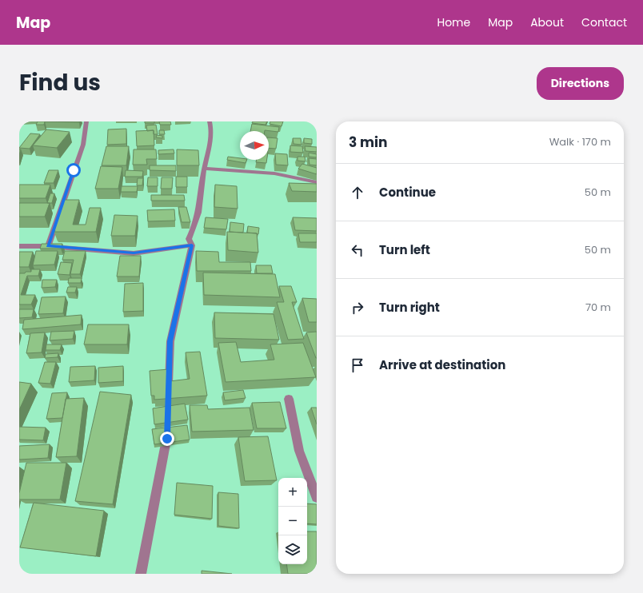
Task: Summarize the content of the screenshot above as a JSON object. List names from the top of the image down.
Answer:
{
  "north": "right",
  "page": {
    "header": "Map",
    "nav": [
      "Home",
      "Map",
      "About",
      "Contact"
    ],
    "title": "Find us",
    "buttons": "Directions",
    "heading": ["3 min", "Walk · 170 m"],
    "list": [
      ["Continue", "50 m"],
      ["Turn left", "50 m"],
      ["Turn right", "70 m"],
      "Arrive at destination"
    ],
    "map_buttons": ["+", "−"]
  }
}
